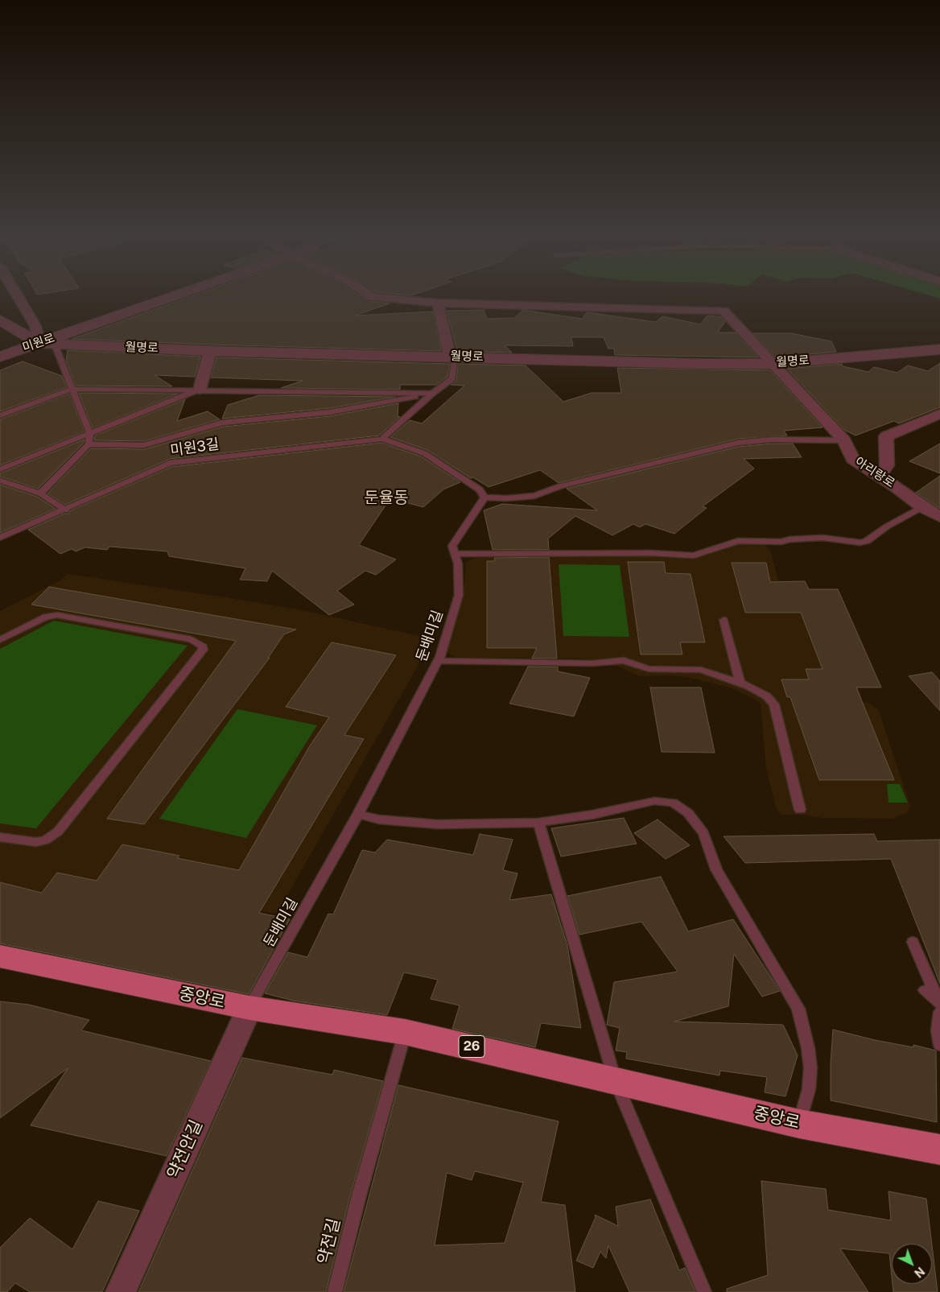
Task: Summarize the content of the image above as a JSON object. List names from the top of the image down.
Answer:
{
  "streets": {
    "main road": ["중앙로", "26"],
    "street": [
      "미원로",
      "월명로",
      "아리랑로",
      "약전안길"
    ],
    "lane": ["미원3길", "둔배미길", "약전길"]
  },
  "crossings": [
    ["미원로", "월명로"],
    ["월명로", "아리랑로"],
    ["둔배미길", "중앙로"],
    ["둔배미길", "약전안길"],
    ["중앙로", "약전안길"],
    ["중앙로", "약전길"]
  ],
  "districts": ["둔율동"],
  "north": "bottom right"
}
